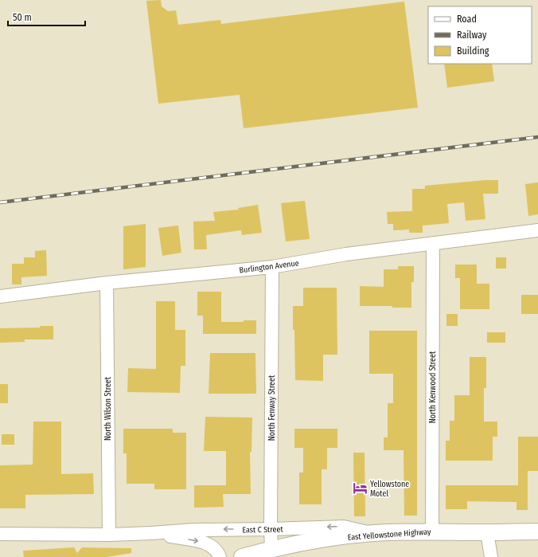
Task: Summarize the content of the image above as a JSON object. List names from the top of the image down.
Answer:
{
  "streets": {
    "main road": ["East Yellowstone Highway"],
    "street": [
      "Burlington Avenue",
      "North Kenwood Street",
      "North Fenway Street",
      "North Wilson Street",
      "East C Street"
    ]
  },
  "crossings": [
    ["Burlington Avenue", "North Kenwood Street"],
    ["Burlington Avenue", "North Fenway Street"],
    ["Burlington Avenue", "North Wilson Street"],
    ["North Kenwood Street", "East Yellowstone Highway"],
    ["North Fenway Street", "East C Street"],
    ["North Fenway Street", "East Yellowstone Highway"],
    ["North Wilson Street", "East C Street"],
    ["East C Street", "East Yellowstone Highway"]
  ],
  "places": {
    "hotel": ["Yellowstone Motel"]
  },
  "legend": ["Road", "Railway", "Building"],
  "scale_bar": "50 m"
}
